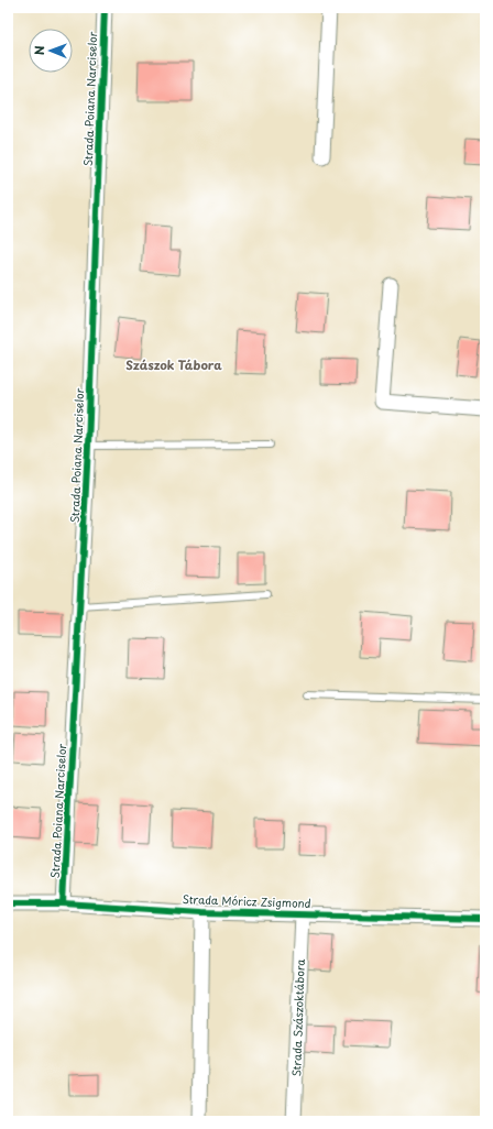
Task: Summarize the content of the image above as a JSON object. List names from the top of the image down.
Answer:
{
  "streets": {
    "street": ["Strada Poiana Narciselor", "Strada Móricz Zsigmond", "Strada Szászoktábora"]
  },
  "crossings": [
    ["Strada Poiana Narciselor", "Strada Móricz Zsigmond"],
    ["Strada Móricz Zsigmond", "Strada Szászoktábora"]
  ],
  "districts": ["Szászok Tábora"],
  "north": "left"
}
